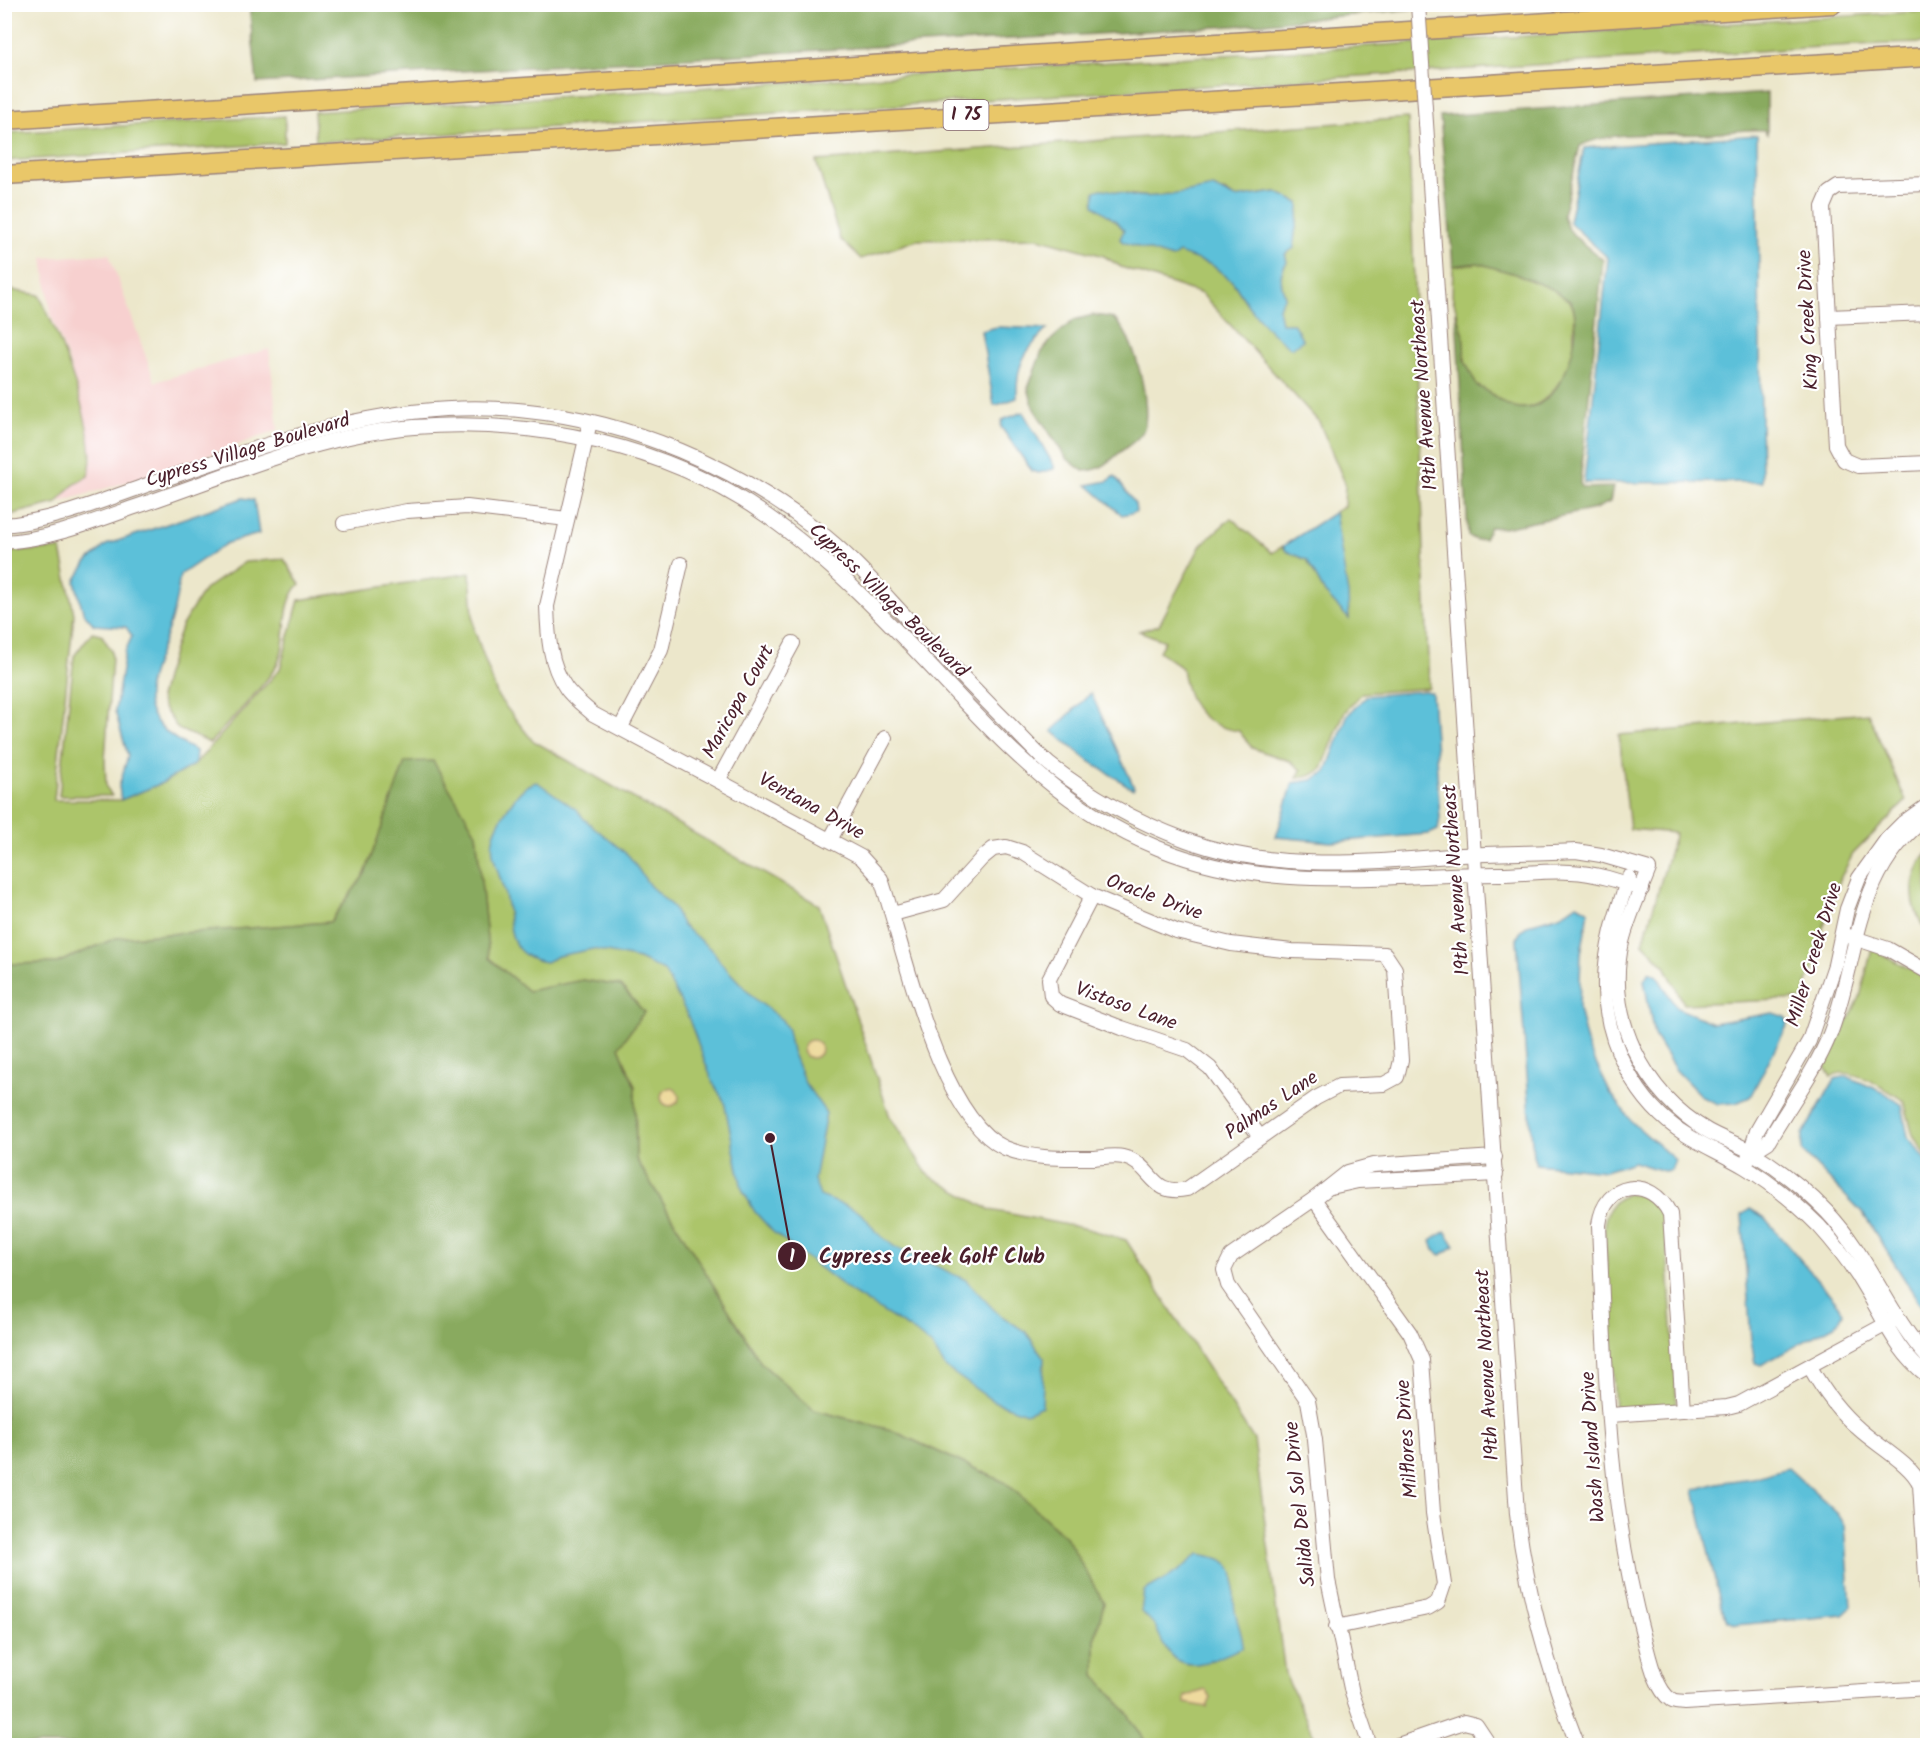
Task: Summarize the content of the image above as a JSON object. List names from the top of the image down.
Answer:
{
  "streets": {
    "highway": ["I 75"],
    "street": [
      "King Creek Drive",
      "19th Avenue Northeast",
      "Cypress Village Boulevard",
      "Maricopa Court",
      "Ventana Drive",
      "Oracle Drive",
      "Miller Creek Drive",
      "Vistoso Lane",
      "Palmas Lane",
      "Milflores Drive",
      "Wash Island Drive",
      "Salida Del Sol Drive"
    ]
  },
  "crossings": [
    ["19th Avenue Northeast", "Cypress Village Boulevard"],
    ["19th Avenue Northeast", "Salida Del Sol Drive"],
    ["Cypress Village Boulevard", "Ventana Drive"],
    ["Maricopa Court", "Ventana Drive"],
    ["Ventana Drive", "Oracle Drive"],
    ["Ventana Drive", "Palmas Lane"],
    ["Oracle Drive", "Vistoso Lane"],
    ["Oracle Drive", "Palmas Lane"],
    ["Vistoso Lane", "Palmas Lane"],
    ["Milflores Drive", "Salida Del Sol Drive"]
  ],
  "places": ["Cypress Creek Golf Club"]
}
